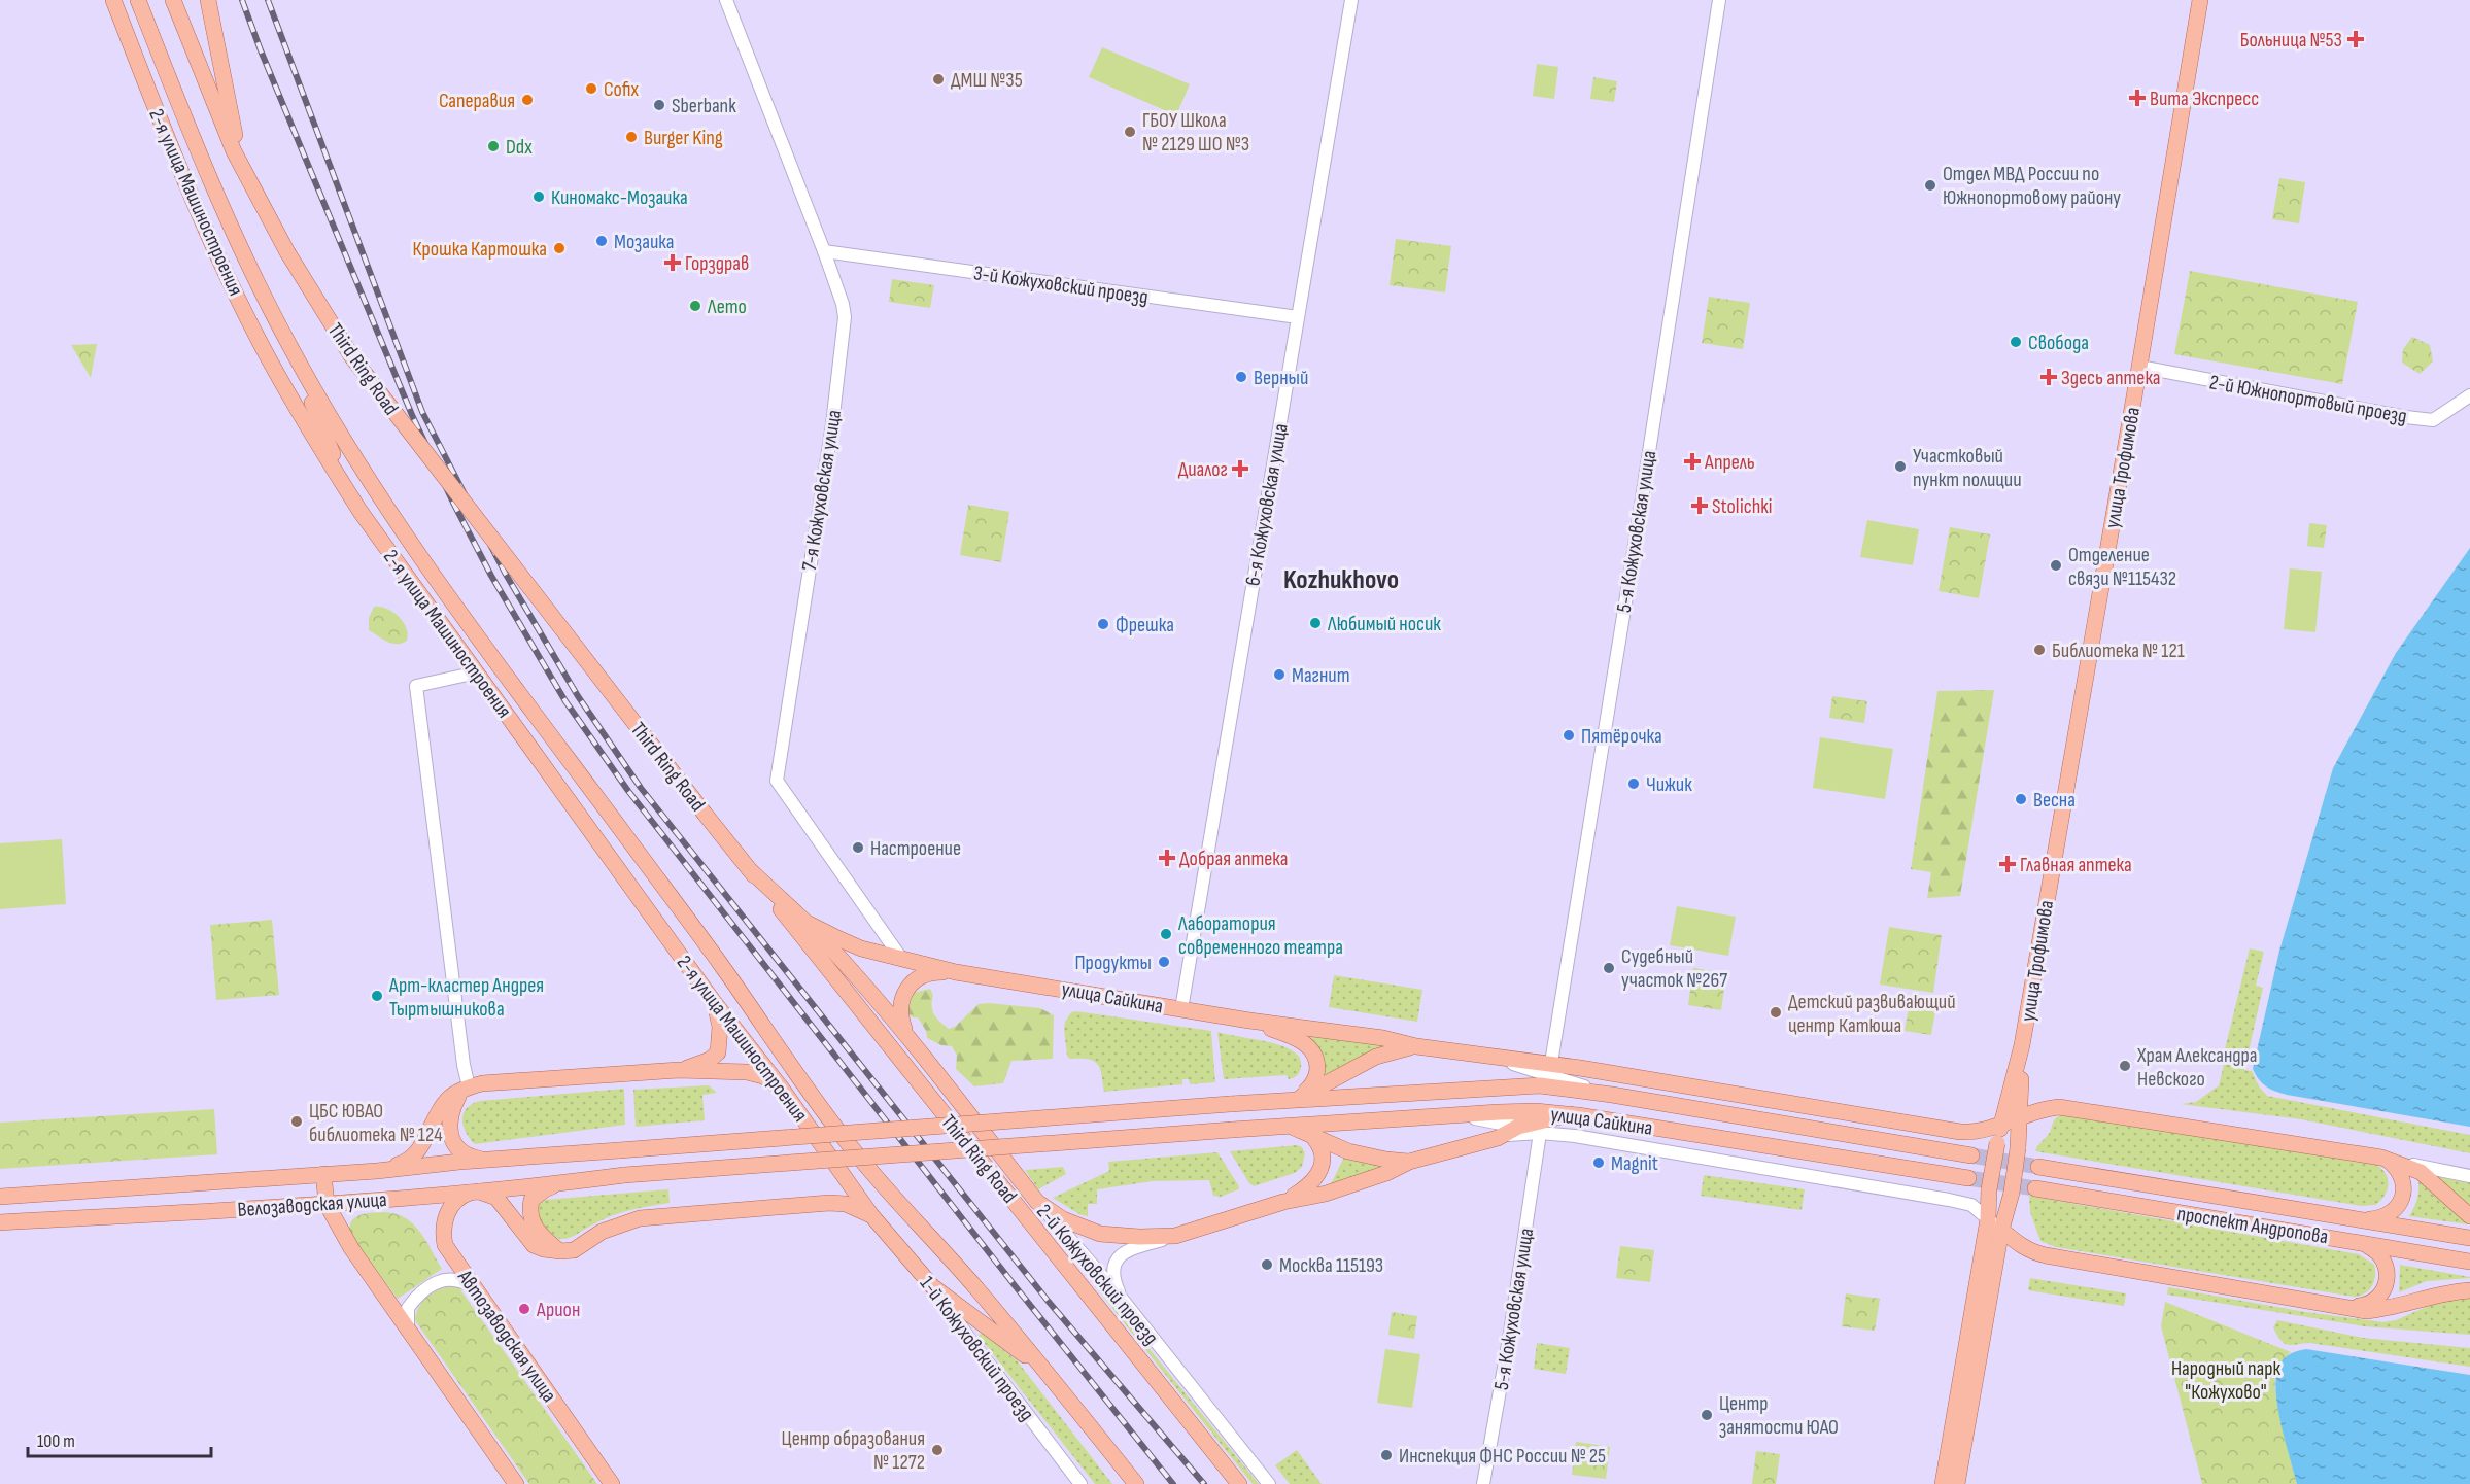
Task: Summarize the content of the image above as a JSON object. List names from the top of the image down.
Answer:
{
  "streets": {
    "main road": [
      "2-я улица Машиностроения",
      "Third Ring Road",
      "улица Трофимова",
      "улица Сайкина",
      "Велозаводская улица",
      "проспект Андропова",
      "2-й Кожуховский проезд",
      "Автозаводская улица",
      "1-й Кожуховский проезд"
    ],
    "street": [
      "3-й Кожуховский проезд",
      "2-й Южнопортовый проезд",
      "7-я Кожуховская улица",
      "6-я Кожуховская улица",
      "5-я Кожуховская улица"
    ]
  },
  "crossings": [
    ["2-я улица Машиностроения", "1-й Кожуховский проезд"],
    ["3-й Кожуховский проезд", "7-я Кожуховская улица"],
    ["3-й Кожуховский проезд", "6-я Кожуховская улица"],
    ["2-й Южнопортовый проезд", "улица Трофимова"],
    ["7-я Кожуховская улица", "улица Сайкина"],
    ["6-я Кожуховская улица", "улица Сайкина"],
    ["улица Сайкина", "Велозаводская улица"],
    ["улица Сайкина", "2-й Кожуховский проезд"],
    ["Велозаводская улица", "Автозаводская улица"]
  ],
  "districts": ["Kozhukhovo"],
  "parks": ["Народный парк \"Кожухово\""],
  "places": {
    "health": [
      "Больница №53",
      "Вита Экспресс",
      "Горздрав",
      "Здесь аптека",
      "Апрель",
      "Диалог",
      "Stolichki",
      "Добрая аптека",
      "Главная аптека"
    ],
    "other": [
      "ДМШ №35",
      "Cofix",
      "Саперавия",
      "Sberbank",
      "ГБОУ Школа № 2129 ШО №3",
      "Burger King",
      "Ddx",
      "Отдел МВД России по Южнопортовому району",
      "Киномакс-Мозаика",
      "Мозаика",
      "Крошка Картошка",
      "Лето",
      "Свобода",
      "Верный",
      "Участковый пункт полиции",
      "Отделение связи №115432",
      "Любимый носик",
      "Фрешка",
      "Библиотека № 121",
      "Магнит",
      "Пятёрочка",
      "Чижик",
      "Весна",
      "Настроение",
      "Лаборатория современного театра",
      "Продукты",
      "Судебный участок №267",
      "Арт-кластер Андрея Тыртышникова",
      "Детский развивающий центр Катюша",
      "Храм Александра Невского",
      "ЦБС ЮВАО библиотека № 124",
      "Magnit",
      "Москва 115193",
      "Арион",
      "Центр занятости ЮАО",
      "Центр образования № 1272",
      "Инспекция ФНС России № 25"
    ]
  },
  "scale_bar": "100 m"
}
